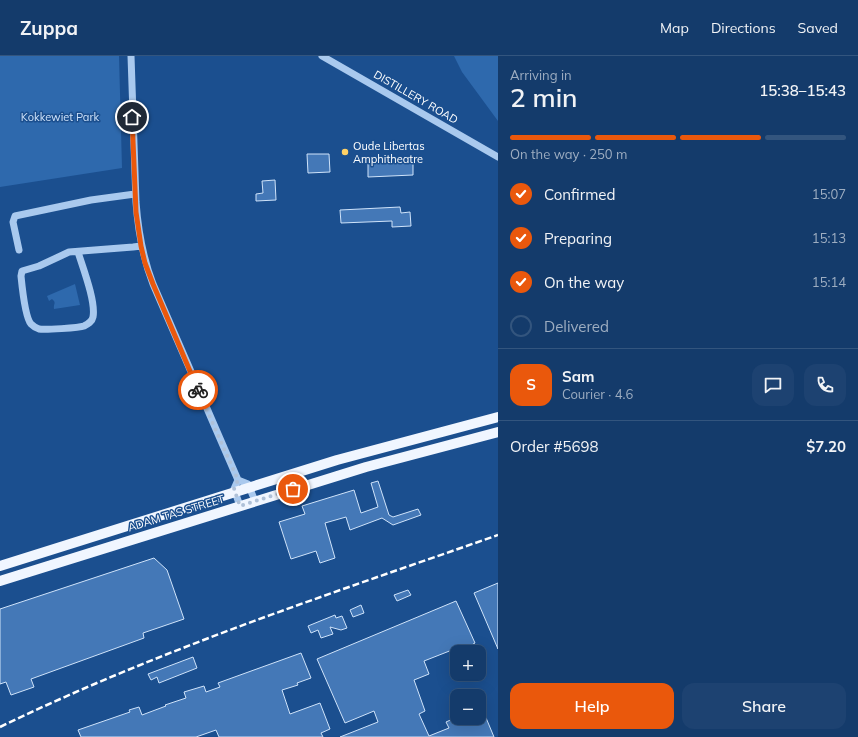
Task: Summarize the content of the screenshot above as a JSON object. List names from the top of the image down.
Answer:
{
  "streets": {
    "main road": ["ADAM TAS STREET"],
    "street": ["DISTILLERY ROAD"]
  },
  "parks": ["Kokkewiet Park"],
  "places": ["Oude Libertas Amphitheatre"],
  "page": {
    "header": "Zuppa",
    "nav": ["Map", "Directions", "Saved"],
    "heading": ["2 min", "Arriving in", "15:38–15:43"],
    "panel": [
      "Sam",
      "Courier · 4.6",
      "Order #5698",
      "$7.20"
    ],
    "bar": "On the way · 250 m",
    "list": [
      ["Confirmed", "15:07"],
      ["Preparing", "15:13"],
      ["On the way", "15:14"],
      "Delivered"
    ],
    "round": "S",
    "map_buttons": ["+", "−"],
    "buttons": ["Help", "Share"]
  }
}
